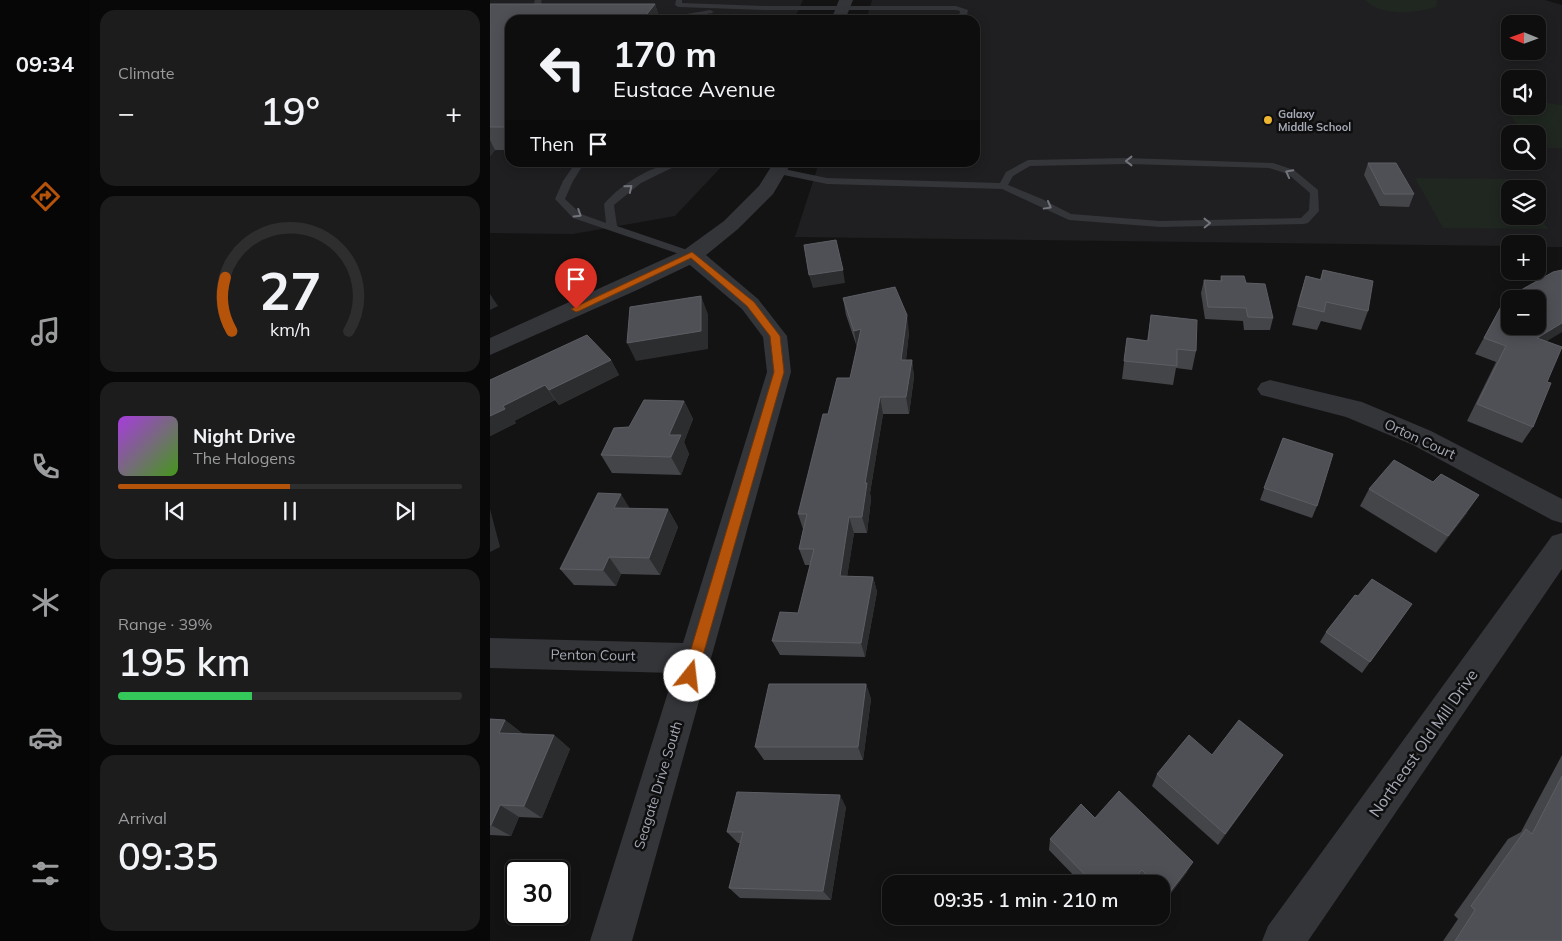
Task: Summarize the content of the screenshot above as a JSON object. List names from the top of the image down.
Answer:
{
  "streets": {
    "street": [
      "Orton Court",
      "Penton Court",
      "Northeast Old Mill Drive",
      "Seagate Drive South"
    ]
  },
  "crossings": [
    ["Penton Court", "Seagate Drive South"]
  ],
  "places": ["Galaxy Middle School"],
  "north": "left",
  "page": {
    "tabs": "09:34",
    "tile": [
      "Climate",
      ["Range · 39%", "195 km"],
      ["Arrival", "09:35"]
    ],
    "map_buttons": ["+", "−"],
    "turn": ["170 m", "Eustace Avenue"],
    "heat": ["−", "19°", "+"],
    "then": "Then",
    "song": ["Night Drive", "The Halogens"],
    "limit": "30",
    "trip": "09:35 · 1 min · 210 m",
    "gauge": ["27", "km/h"]
  }
}
